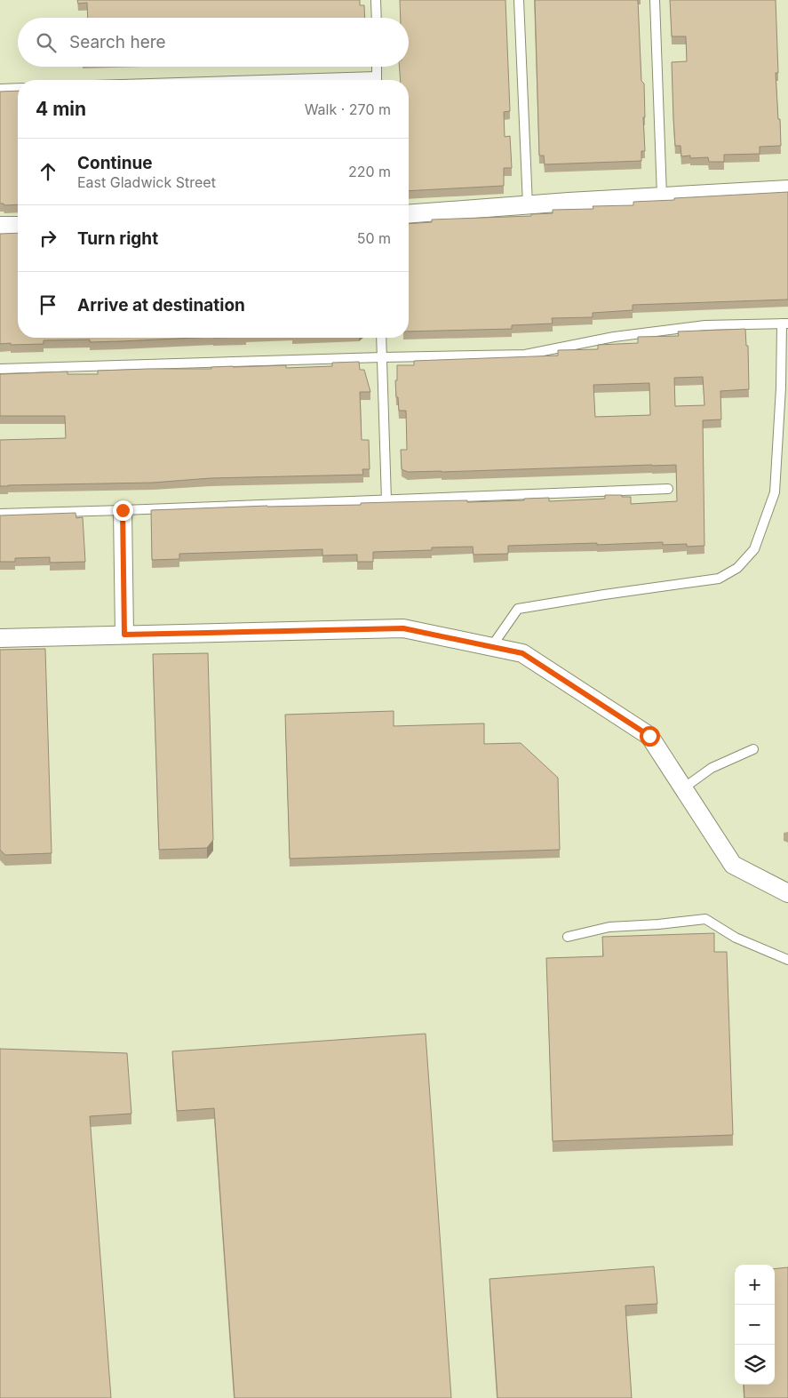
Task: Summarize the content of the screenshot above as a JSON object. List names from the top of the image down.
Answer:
{
  "page": {
    "search": "Search here",
    "heading": ["4 min", "Walk · 270 m"],
    "list": [
      ["Continue", "East Gladwick Street", "220 m"],
      ["Turn right", "50 m"],
      "Arrive at destination"
    ],
    "map_buttons": ["+", "−"]
  }
}
